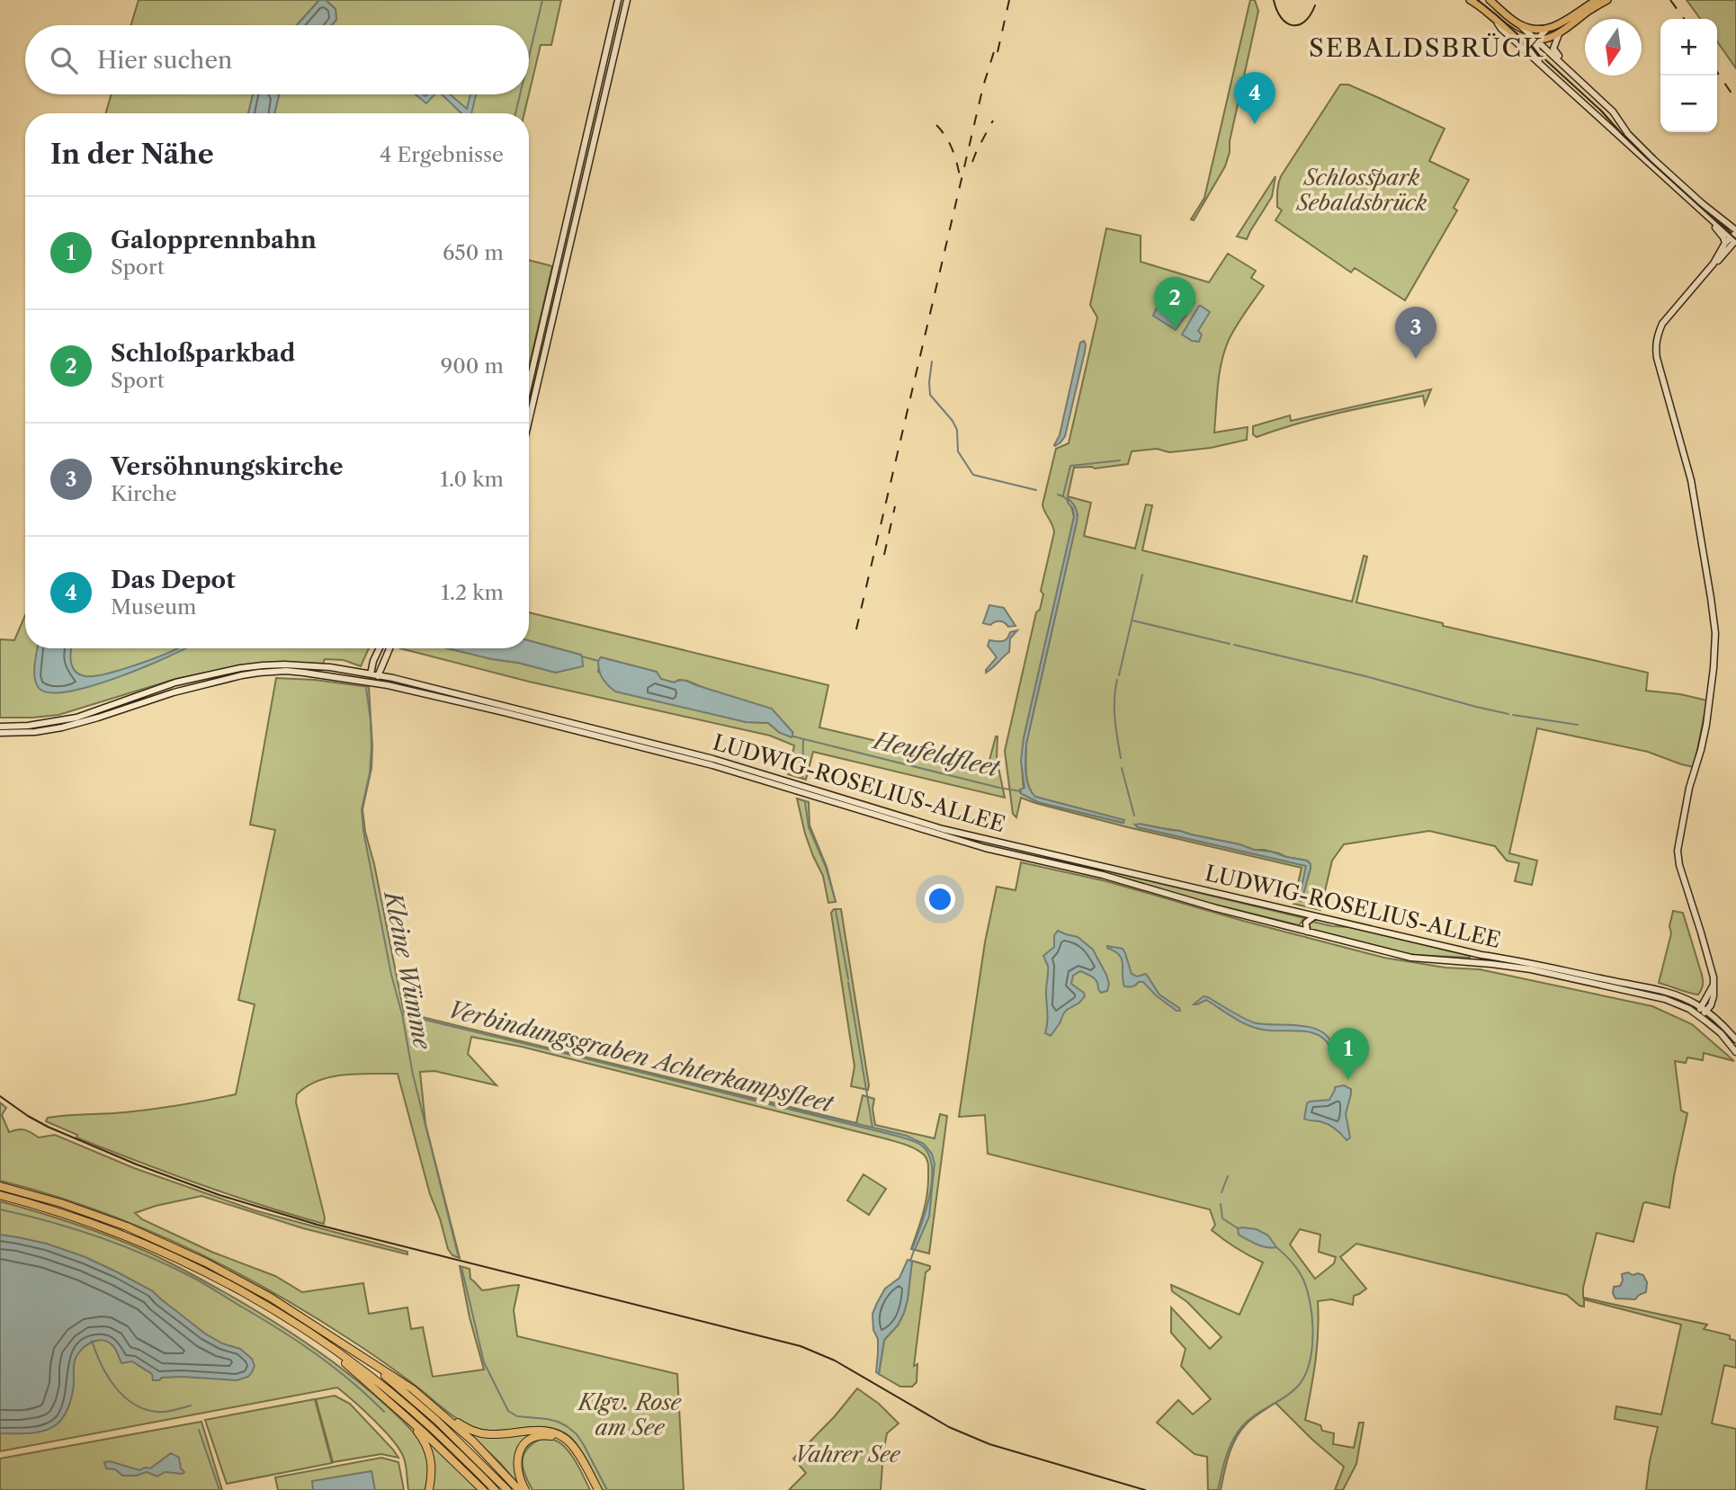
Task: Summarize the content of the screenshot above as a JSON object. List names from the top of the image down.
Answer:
{
  "streets": {
    "main road": ["LUDWIG-ROSELIUS-ALLEE"]
  },
  "districts": ["SEBALDSBRÜCK"],
  "water": ["Heufeldfleet", "Kleine Wümme", "Verbindungsgraben Achterkampsfleet"],
  "parks": ["Schlosspark Sebaldsbrück", "Klgv. Rose am See", "Vahrer See"],
  "north": "bottom",
  "page": {
    "map_buttons": ["+", "−"],
    "search": "Hier suchen",
    "pins": [
      "4",
      "2",
      "3",
      "1"
    ],
    "heading": ["In der Nähe", "4 Ergebnisse"],
    "list": [
      {
        "mark": "1",
        "name": "Galopprennbahn",
        "note": "Sport",
        "value": "650 m"
      },
      {
        "mark": "2",
        "name": "Schloßparkbad",
        "note": "Sport",
        "value": "900 m"
      },
      {
        "mark": "3",
        "name": "Versöhnungskirche",
        "note": "Kirche",
        "value": "1.0 km"
      },
      {
        "mark": "4",
        "name": "Das Depot",
        "note": "Museum",
        "value": "1.2 km"
      }
    ]
  }
}
